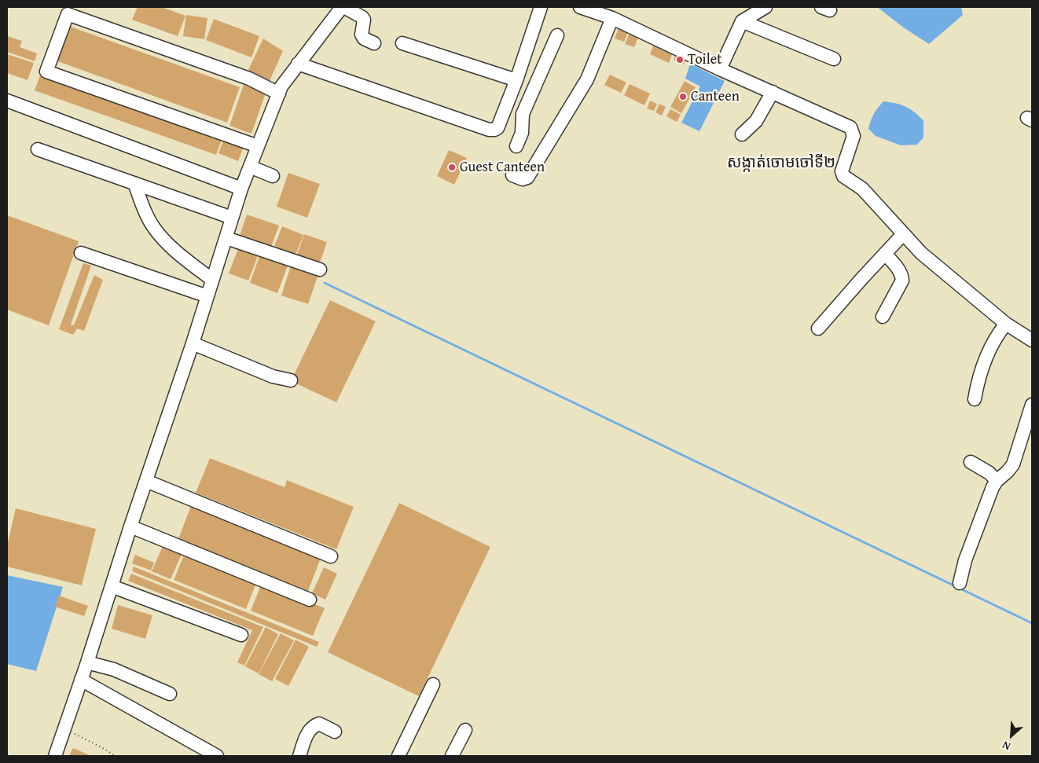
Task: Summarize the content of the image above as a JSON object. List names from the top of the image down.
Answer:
{
  "districts": ["សង្កាត់ចោមចៅទី២"],
  "places": ["Toilet", "Canteen", "Guest Canteen"],
  "north": "bottom left"
}
